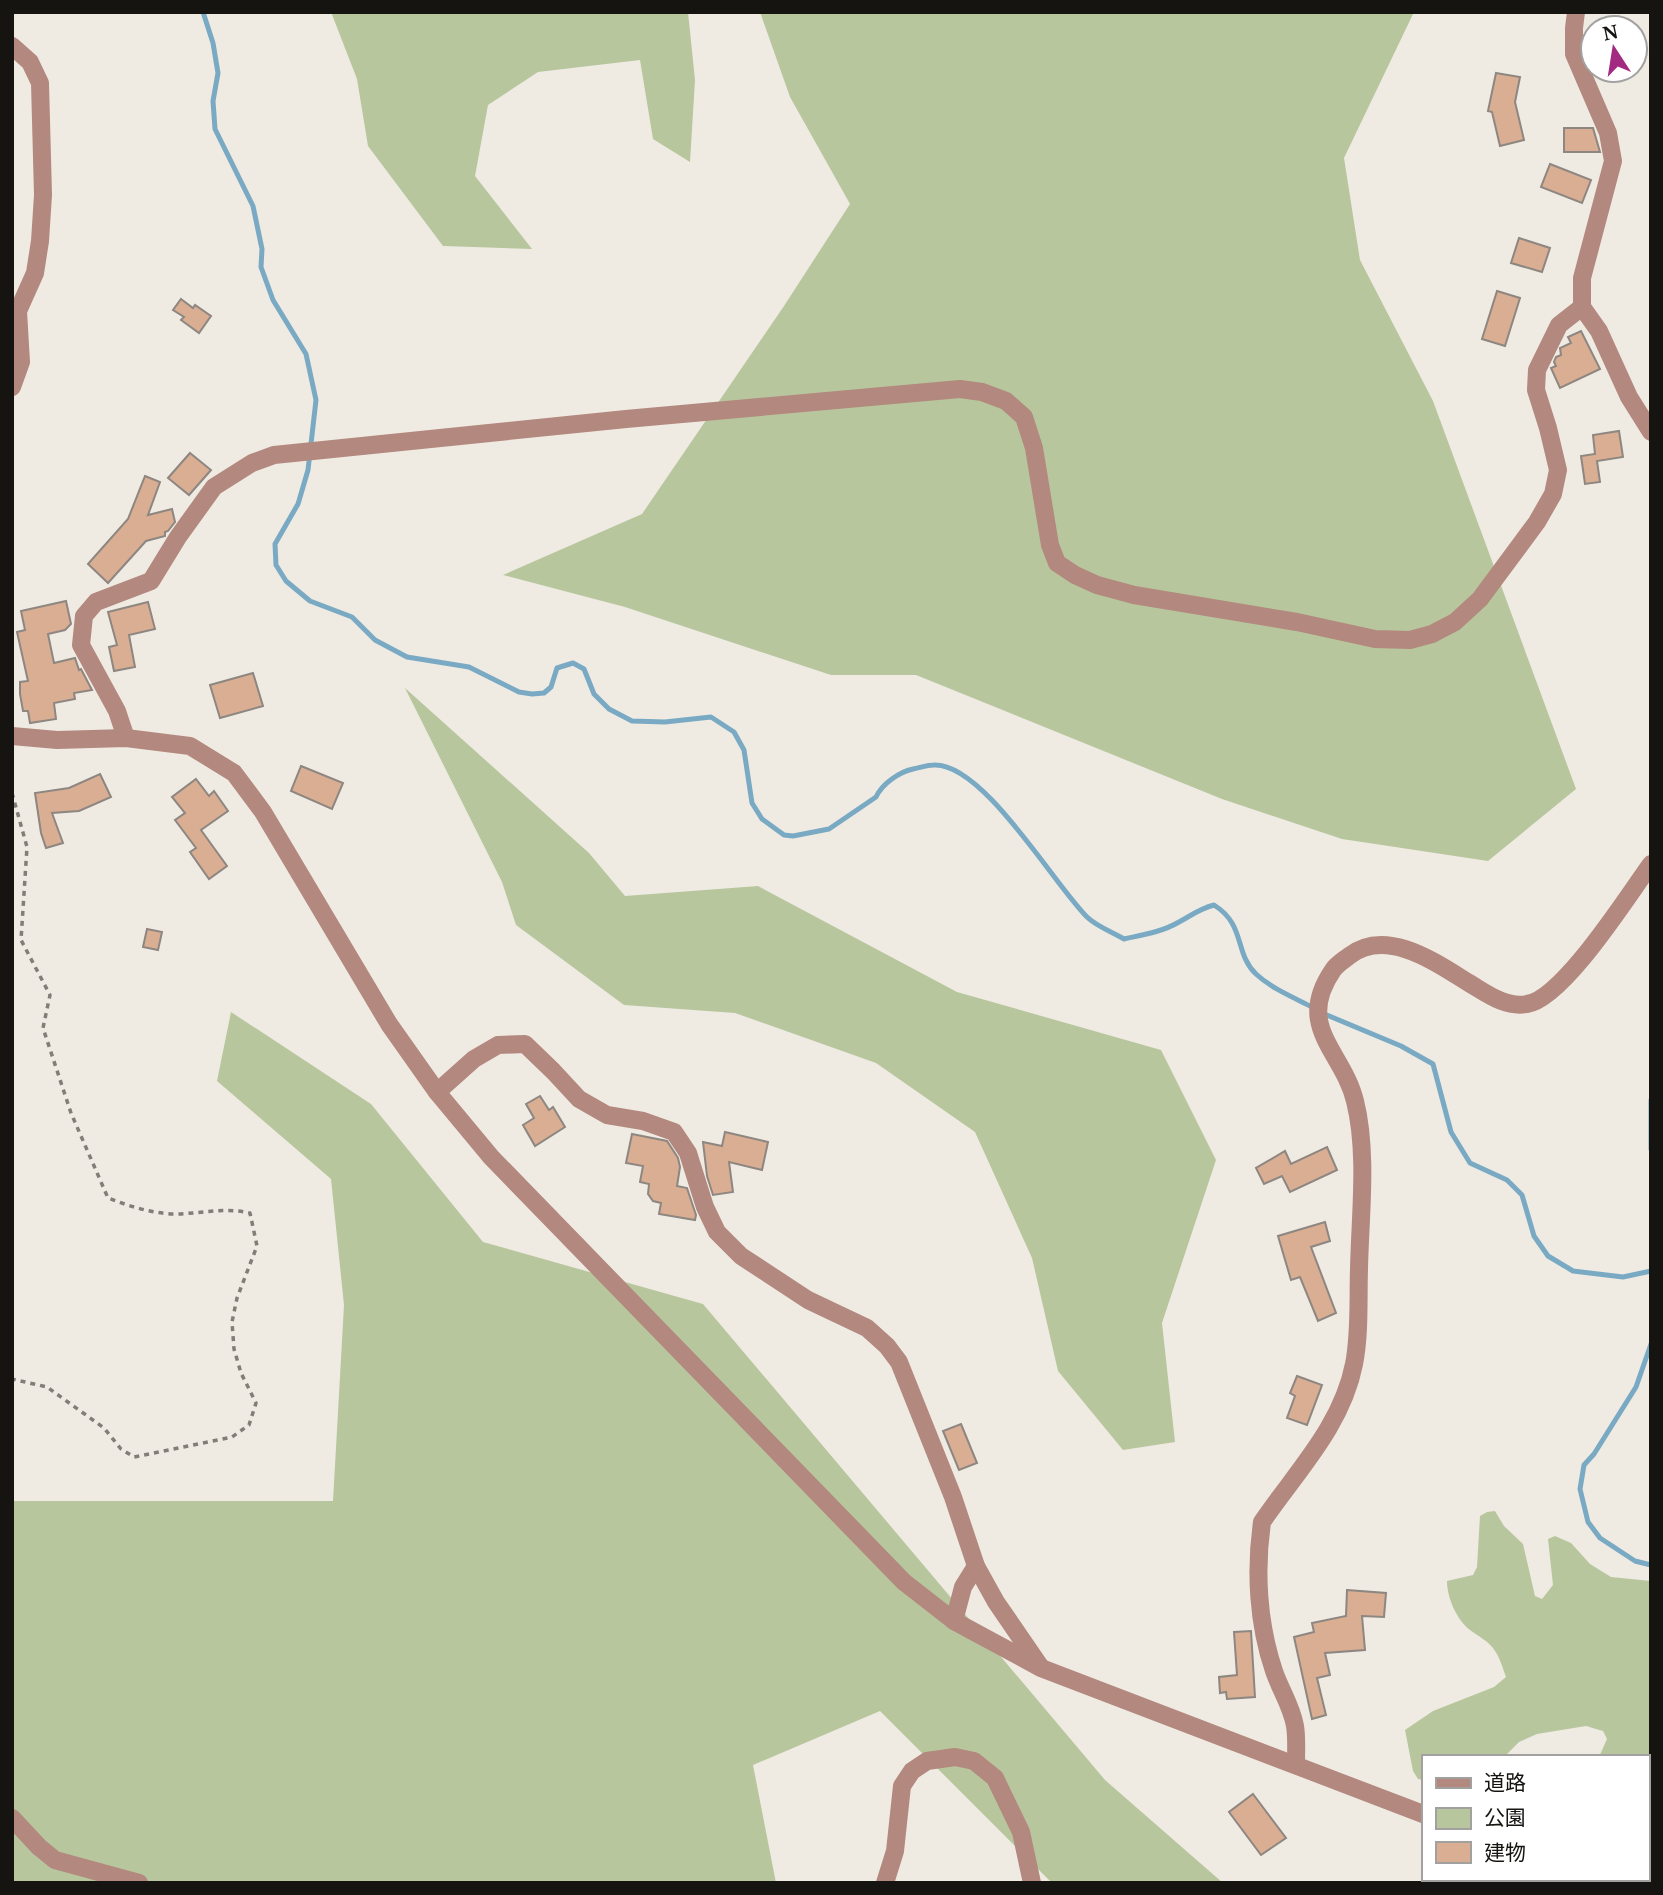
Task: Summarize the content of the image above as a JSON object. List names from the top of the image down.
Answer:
{
  "legend": ["道路", "公園", "建物"],
  "north": "top"
}
